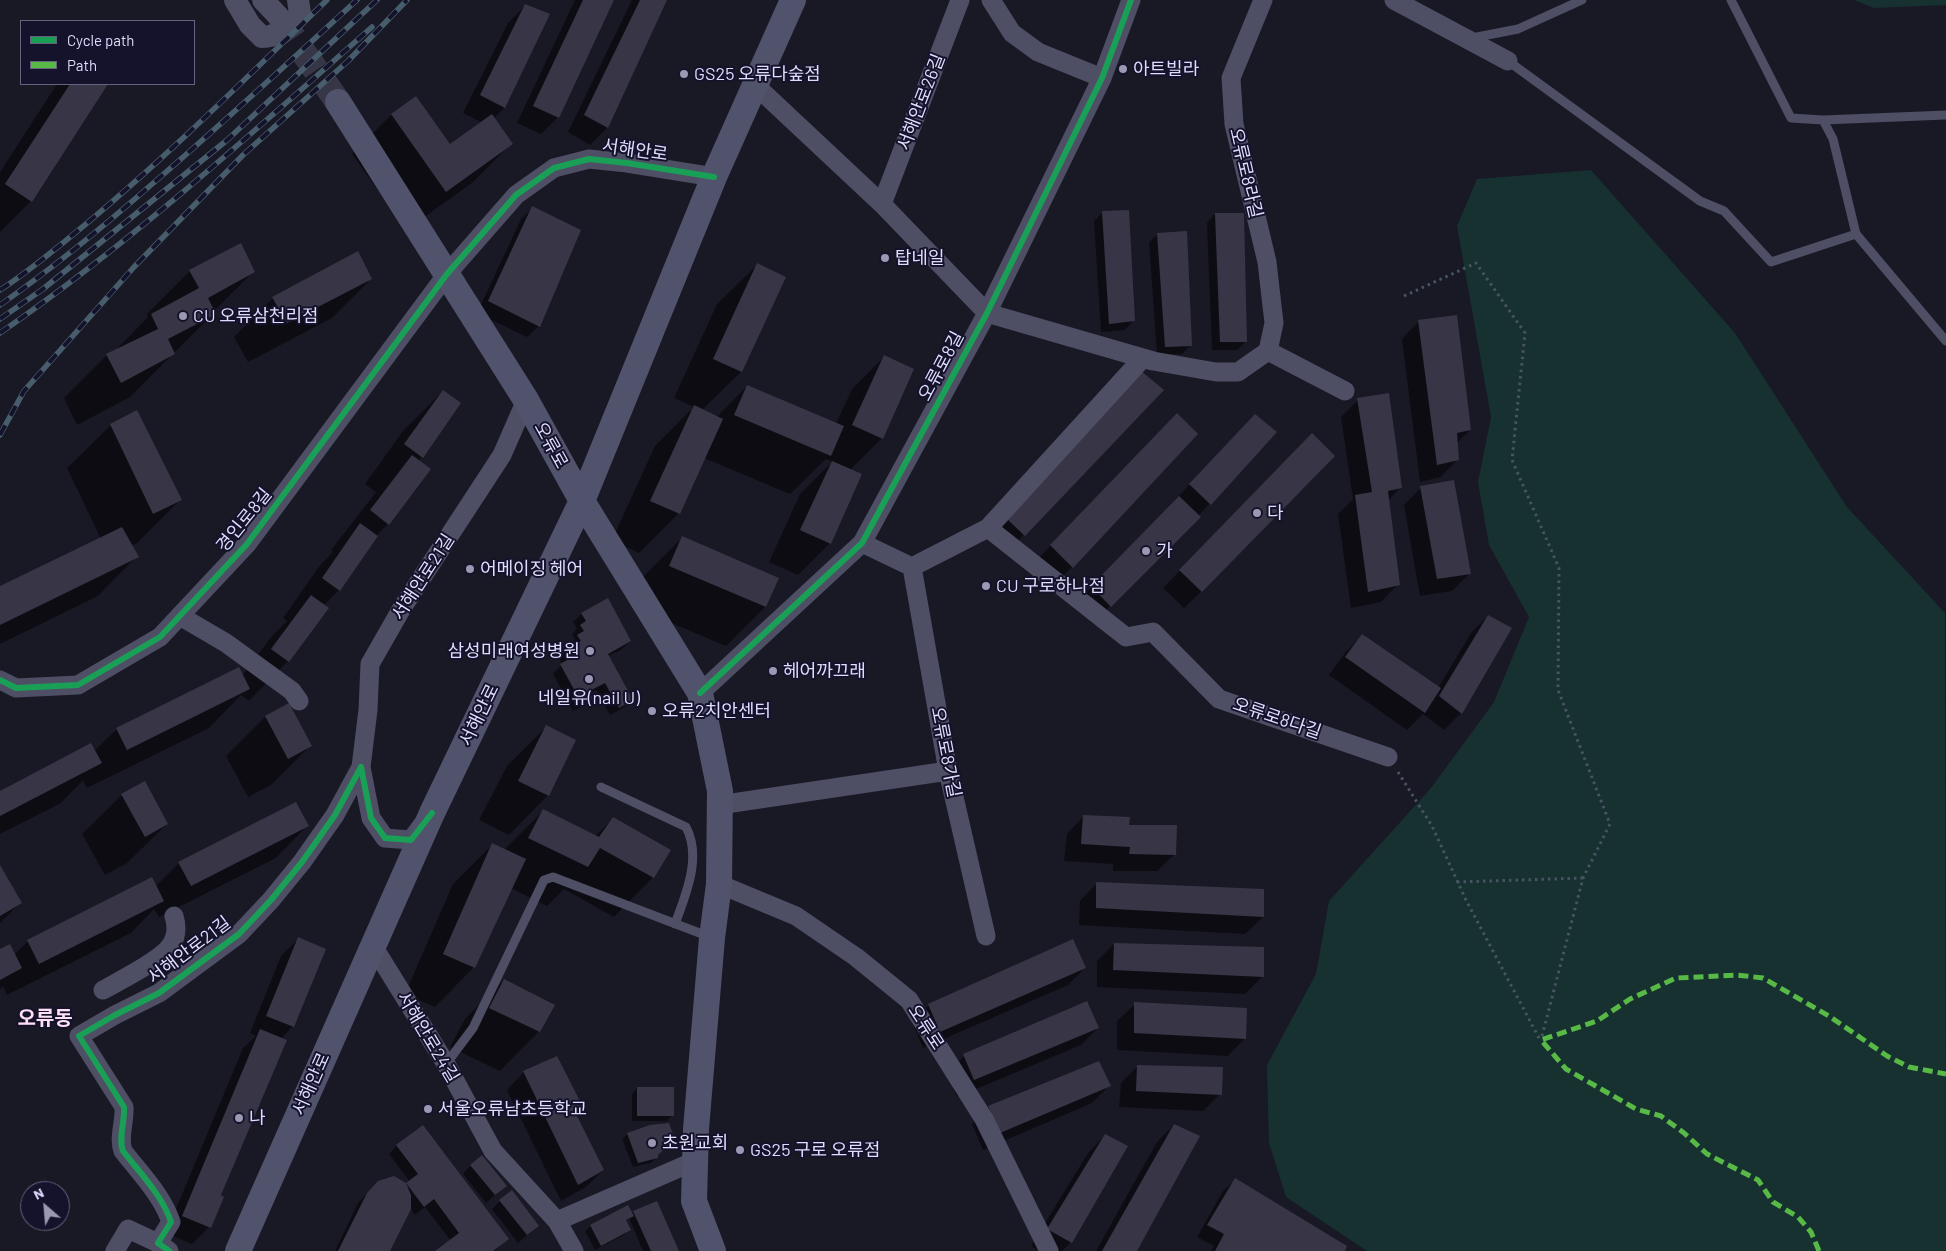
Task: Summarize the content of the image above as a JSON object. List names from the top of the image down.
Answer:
{
  "streets": {
    "main road": ["서해안로", "오류로"],
    "street": [
      "서해안로26길",
      "오류로8라길",
      "오류로8길",
      "경인로8길",
      "서해안로21길",
      "오류로8다길",
      "오류로8가길",
      "서해안로24길"
    ]
  },
  "crossings": [
    ["서해안로", "오류로"],
    ["서해안로", "경인로8길"],
    ["서해안로", "서해안로21길"],
    ["서해안로", "서해안로24길"],
    ["오류로8길", "오류로"],
    ["오류로", "경인로8길"],
    ["오류로", "서해안로21길"]
  ],
  "districts": ["오류동"],
  "places": [
    "아트빌라",
    "GS25 오류다숲점",
    "탑네일",
    "CU 오류삼천리점",
    "다",
    "가",
    "어메이징 헤어",
    "CU 구로하나점",
    "삼성미래여성병원",
    "헤어까끄래",
    "네일유(nail U)",
    "오류2치안센터",
    "서울오류남초등학교",
    "나",
    "초원교회",
    "GS25 구로 오류점"
  ],
  "legend": ["Cycle path", "Path"],
  "north": "top left"
}
